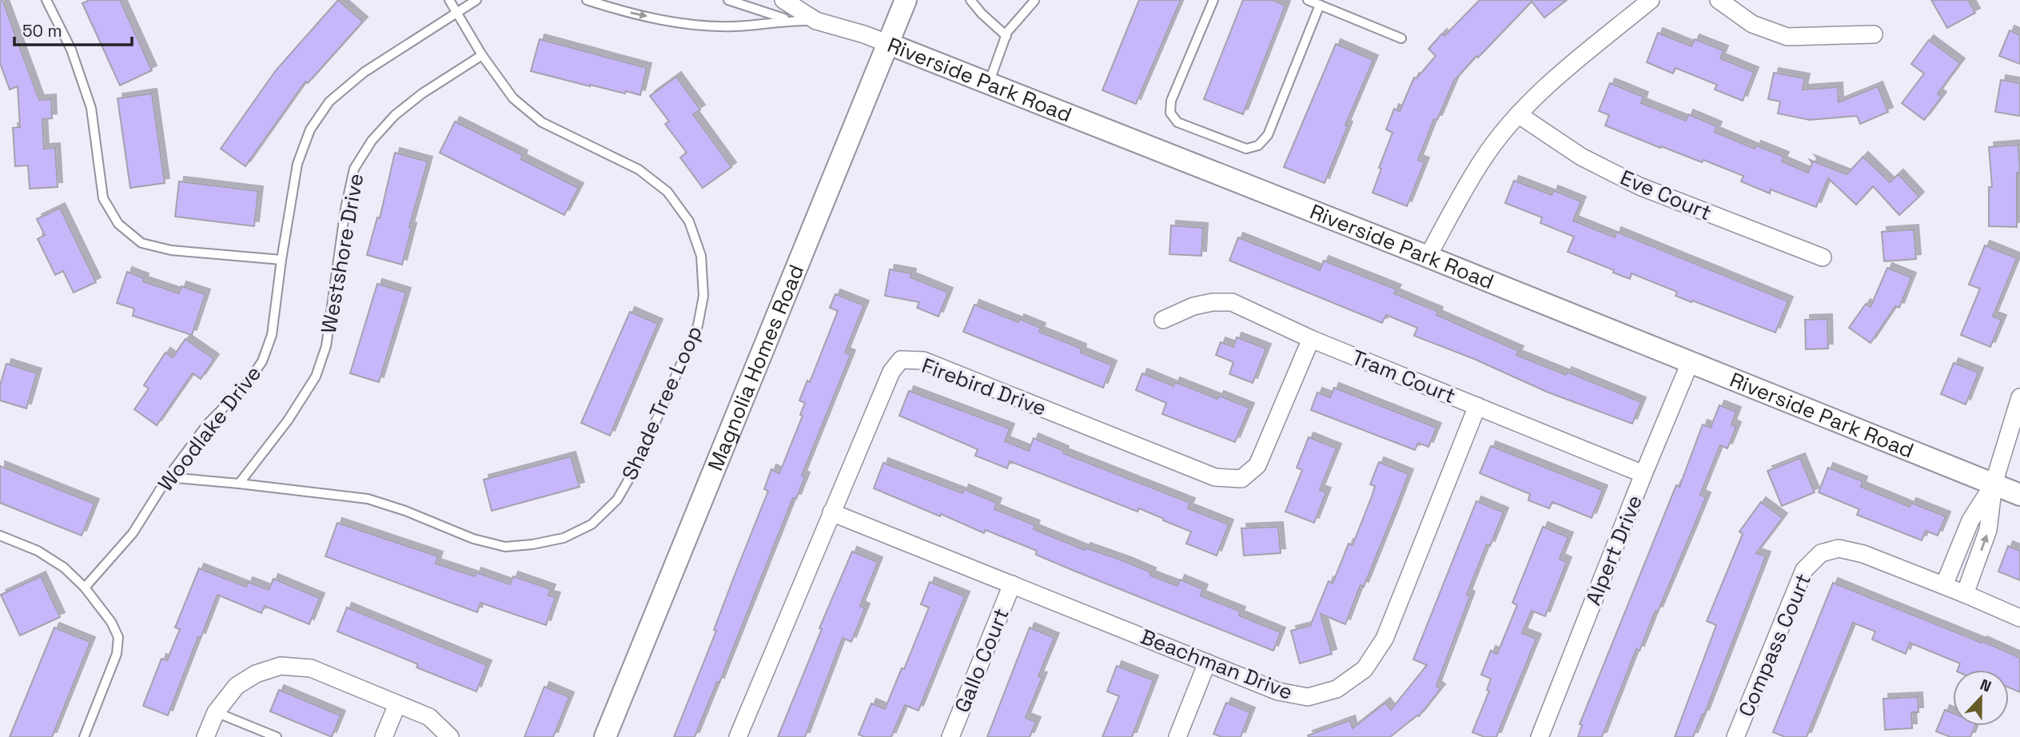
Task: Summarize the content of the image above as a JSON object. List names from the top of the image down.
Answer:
{
  "streets": {
    "street": [
      "Riverside Park Road",
      "Eve Court",
      "Magnolia Homes Road",
      "Tram Court",
      "Firebird Drive",
      "Alpert Drive",
      "Compass Court",
      "Gallo Court",
      "Beachman Drive"
    ],
    "lane": ["Westshore Drive", "Shade Tree Loop", "Woodlake Drive"]
  },
  "crossings": [
    ["Riverside Park Road", "Magnolia Homes Road"],
    ["Riverside Park Road", "Alpert Drive"],
    ["Westshore Drive", "Shade Tree Loop"],
    ["Tram Court", "Firebird Drive"],
    ["Tram Court", "Alpert Drive"],
    ["Tram Court", "Beachman Drive"],
    ["Firebird Drive", "Beachman Drive"],
    ["Shade Tree Loop", "Woodlake Drive"],
    ["Gallo Court", "Beachman Drive"]
  ],
  "scale_bar": "50 m",
  "north": "top"
}
